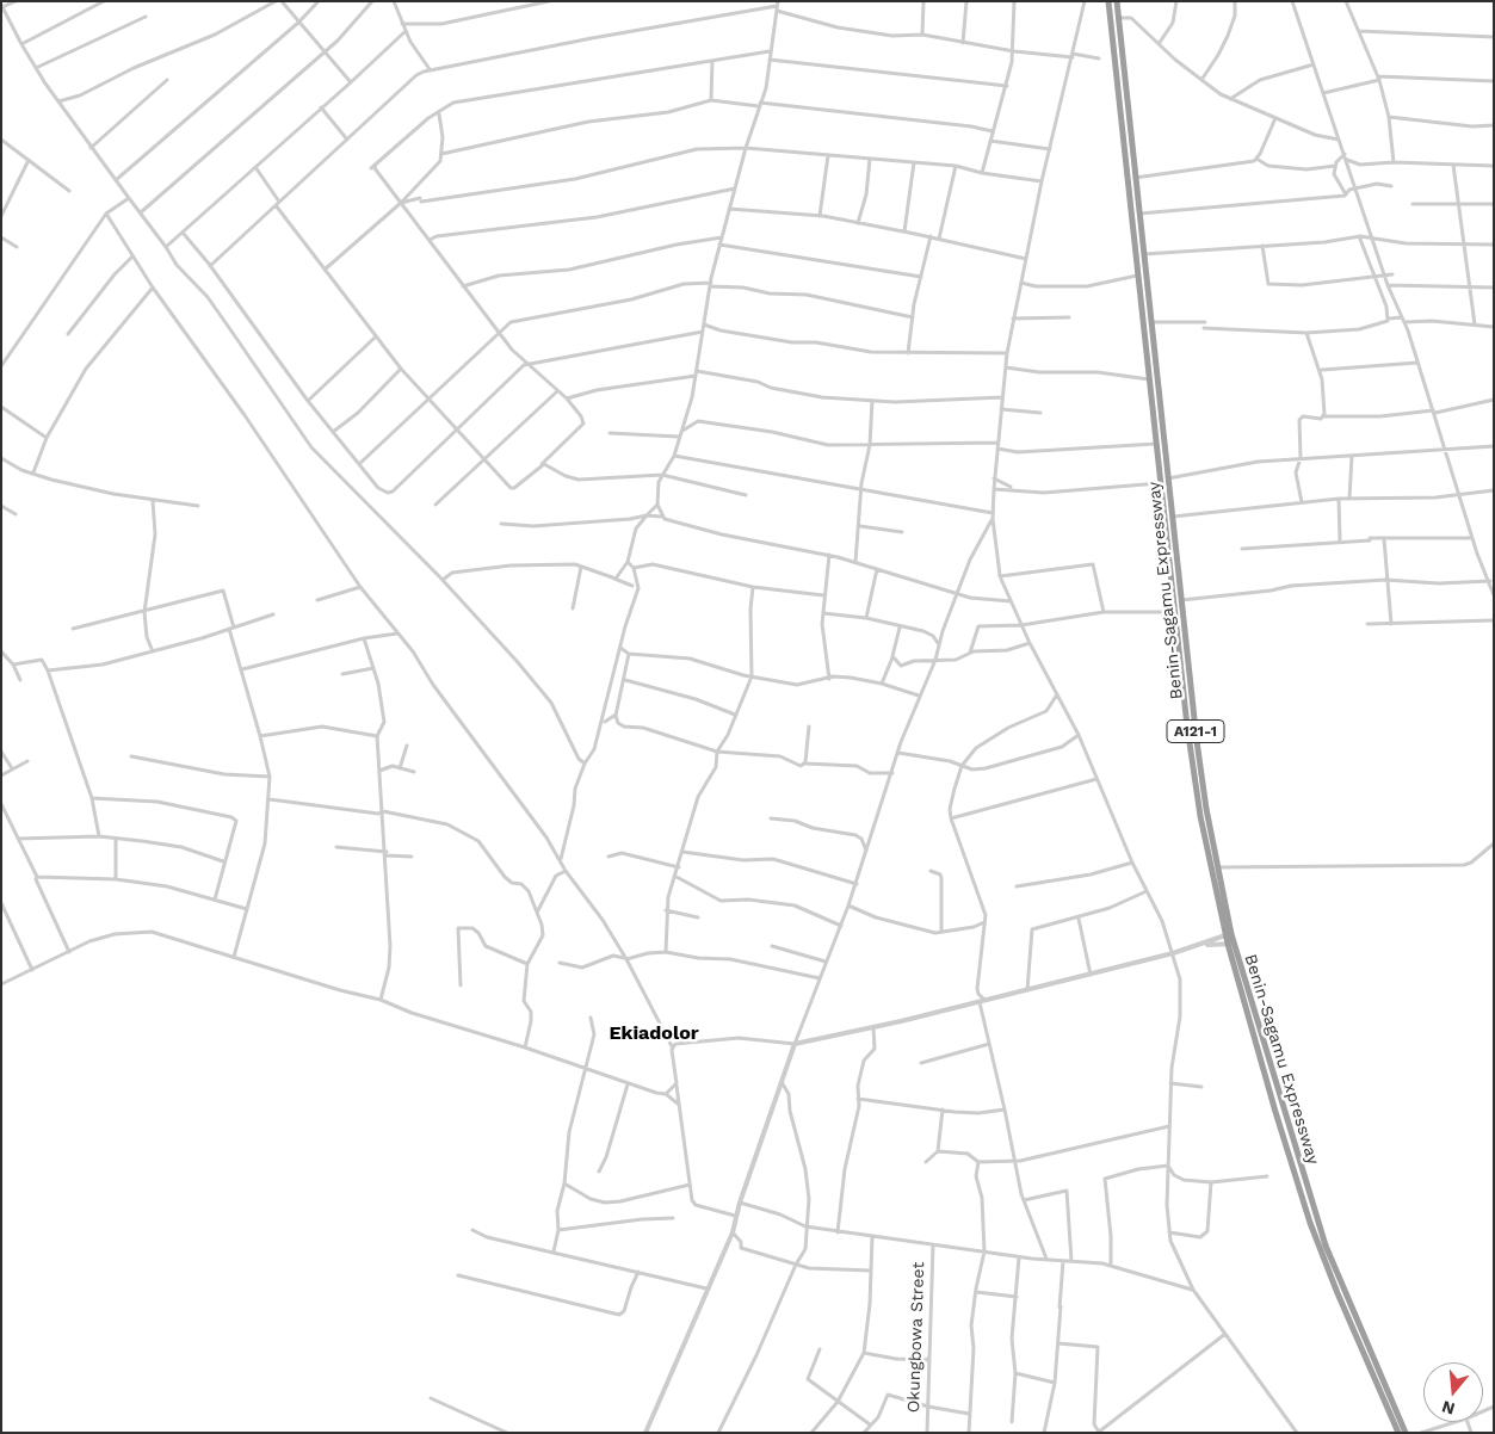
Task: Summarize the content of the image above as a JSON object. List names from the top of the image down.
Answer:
{
  "streets": {
    "highway": ["Benin-Sagamu Expressway", "A121-1"],
    "street": ["Okungbowa Street"]
  },
  "crossings": [
    ["Benin-Sagamu Expressway", "A121-1"]
  ],
  "districts": ["Ekiadolor"],
  "north": "bottom"
}
